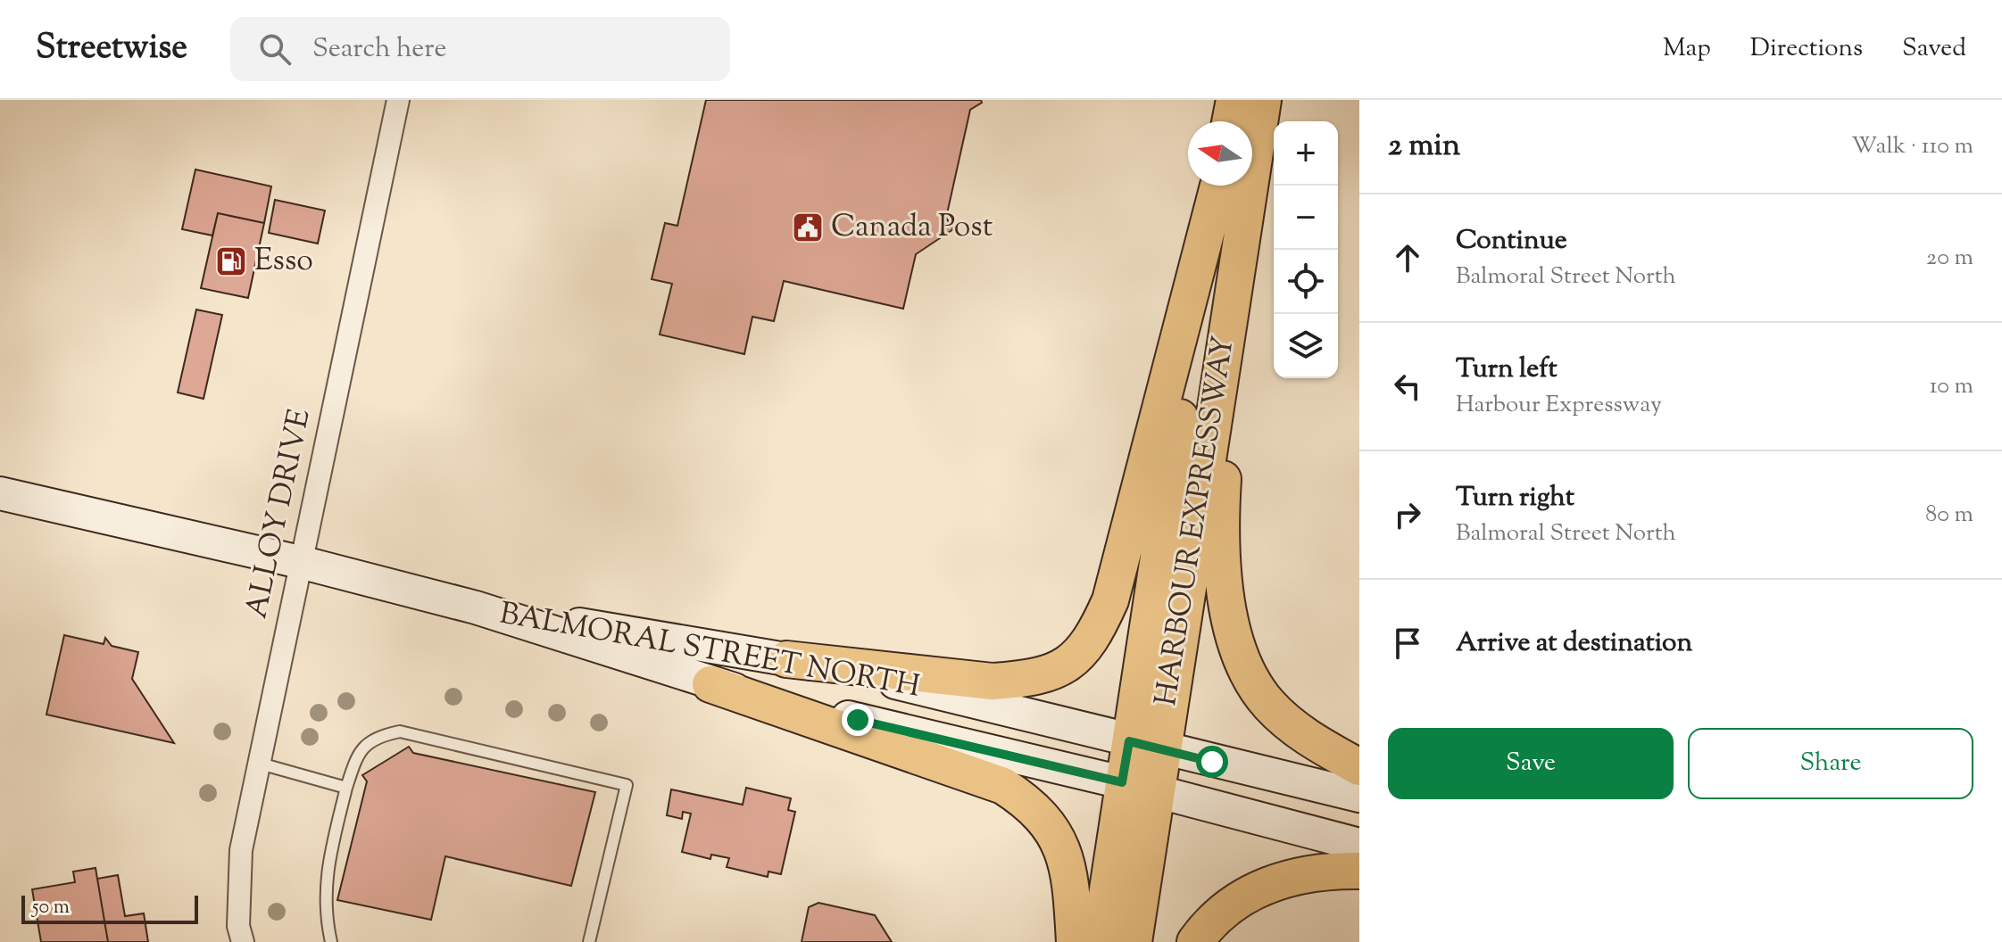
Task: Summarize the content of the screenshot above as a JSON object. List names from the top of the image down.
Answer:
{
  "streets": {
    "main road": ["HARBOUR EXPRESSWAY", "BALMORAL STREET NORTH"],
    "street": ["ALLOY DRIVE"]
  },
  "crossings": [
    ["ALLOY DRIVE", "BALMORAL STREET NORTH"],
    ["HARBOUR EXPRESSWAY", "BALMORAL STREET NORTH"]
  ],
  "places": {
    "public building": ["Canada Post"],
    "fuel station": ["Esso"]
  },
  "scale_bar": "50 m",
  "north": "left",
  "page": {
    "header": "Streetwise",
    "search": "Search here",
    "nav": ["Map", "Directions", "Saved"],
    "heading": ["2 min", "Walk · 110 m"],
    "map_buttons": ["+", "−"],
    "list": [
      ["Continue", "Balmoral Street North", "20 m"],
      ["Turn left", "Harbour Expressway", "10 m"],
      ["Turn right", "Balmoral Street North", "80 m"],
      "Arrive at destination"
    ],
    "buttons": ["Save", "Share"],
    "scale": "50 m"
  }
}
